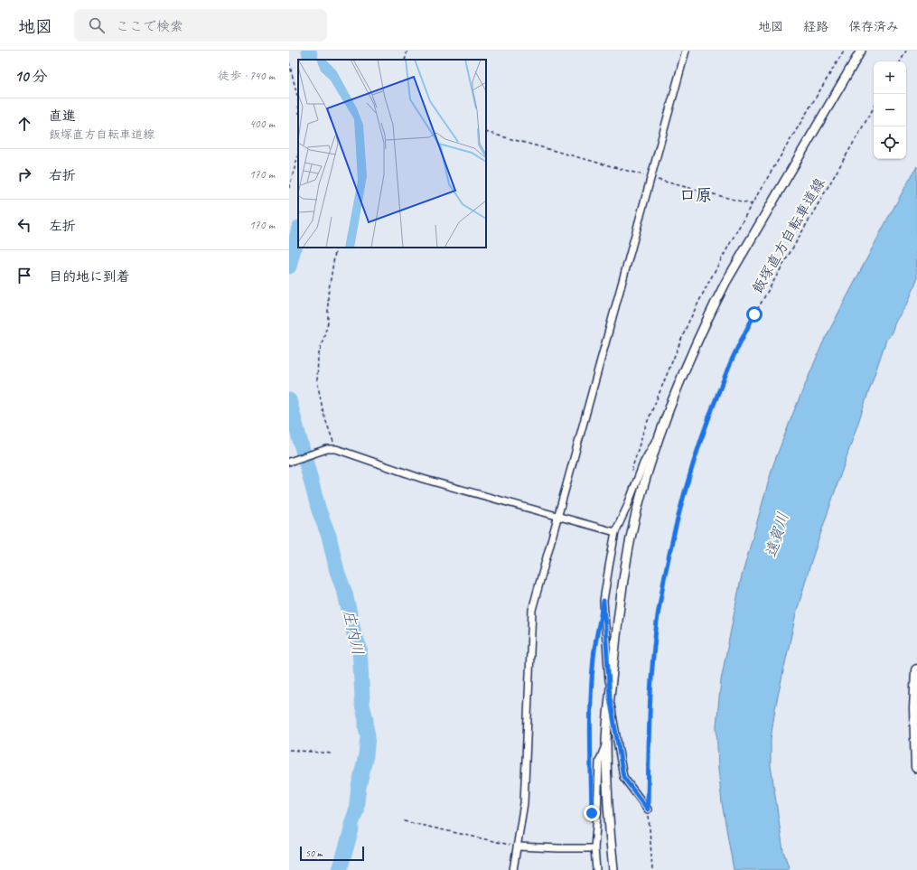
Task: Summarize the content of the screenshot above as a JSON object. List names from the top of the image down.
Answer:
{
  "streets": {
    "path": ["飯塚直方自転車道線"]
  },
  "districts": ["口原"],
  "water": ["遠賀川", "庄内川"],
  "scale_bar": "50 m",
  "page": {
    "header": "地図",
    "search": "ここで検索",
    "nav": ["地図", "経路", "保存済み"],
    "heading": ["10 分", "徒歩 · 740 m"],
    "map_buttons": ["+", "−"],
    "list": [
      ["直進", "飯塚直方自転車道線", "400 m"],
      ["右折", "170 m"],
      ["左折", "170 m"],
      "目的地に到着"
    ],
    "scale": "50 m"
  }
}
